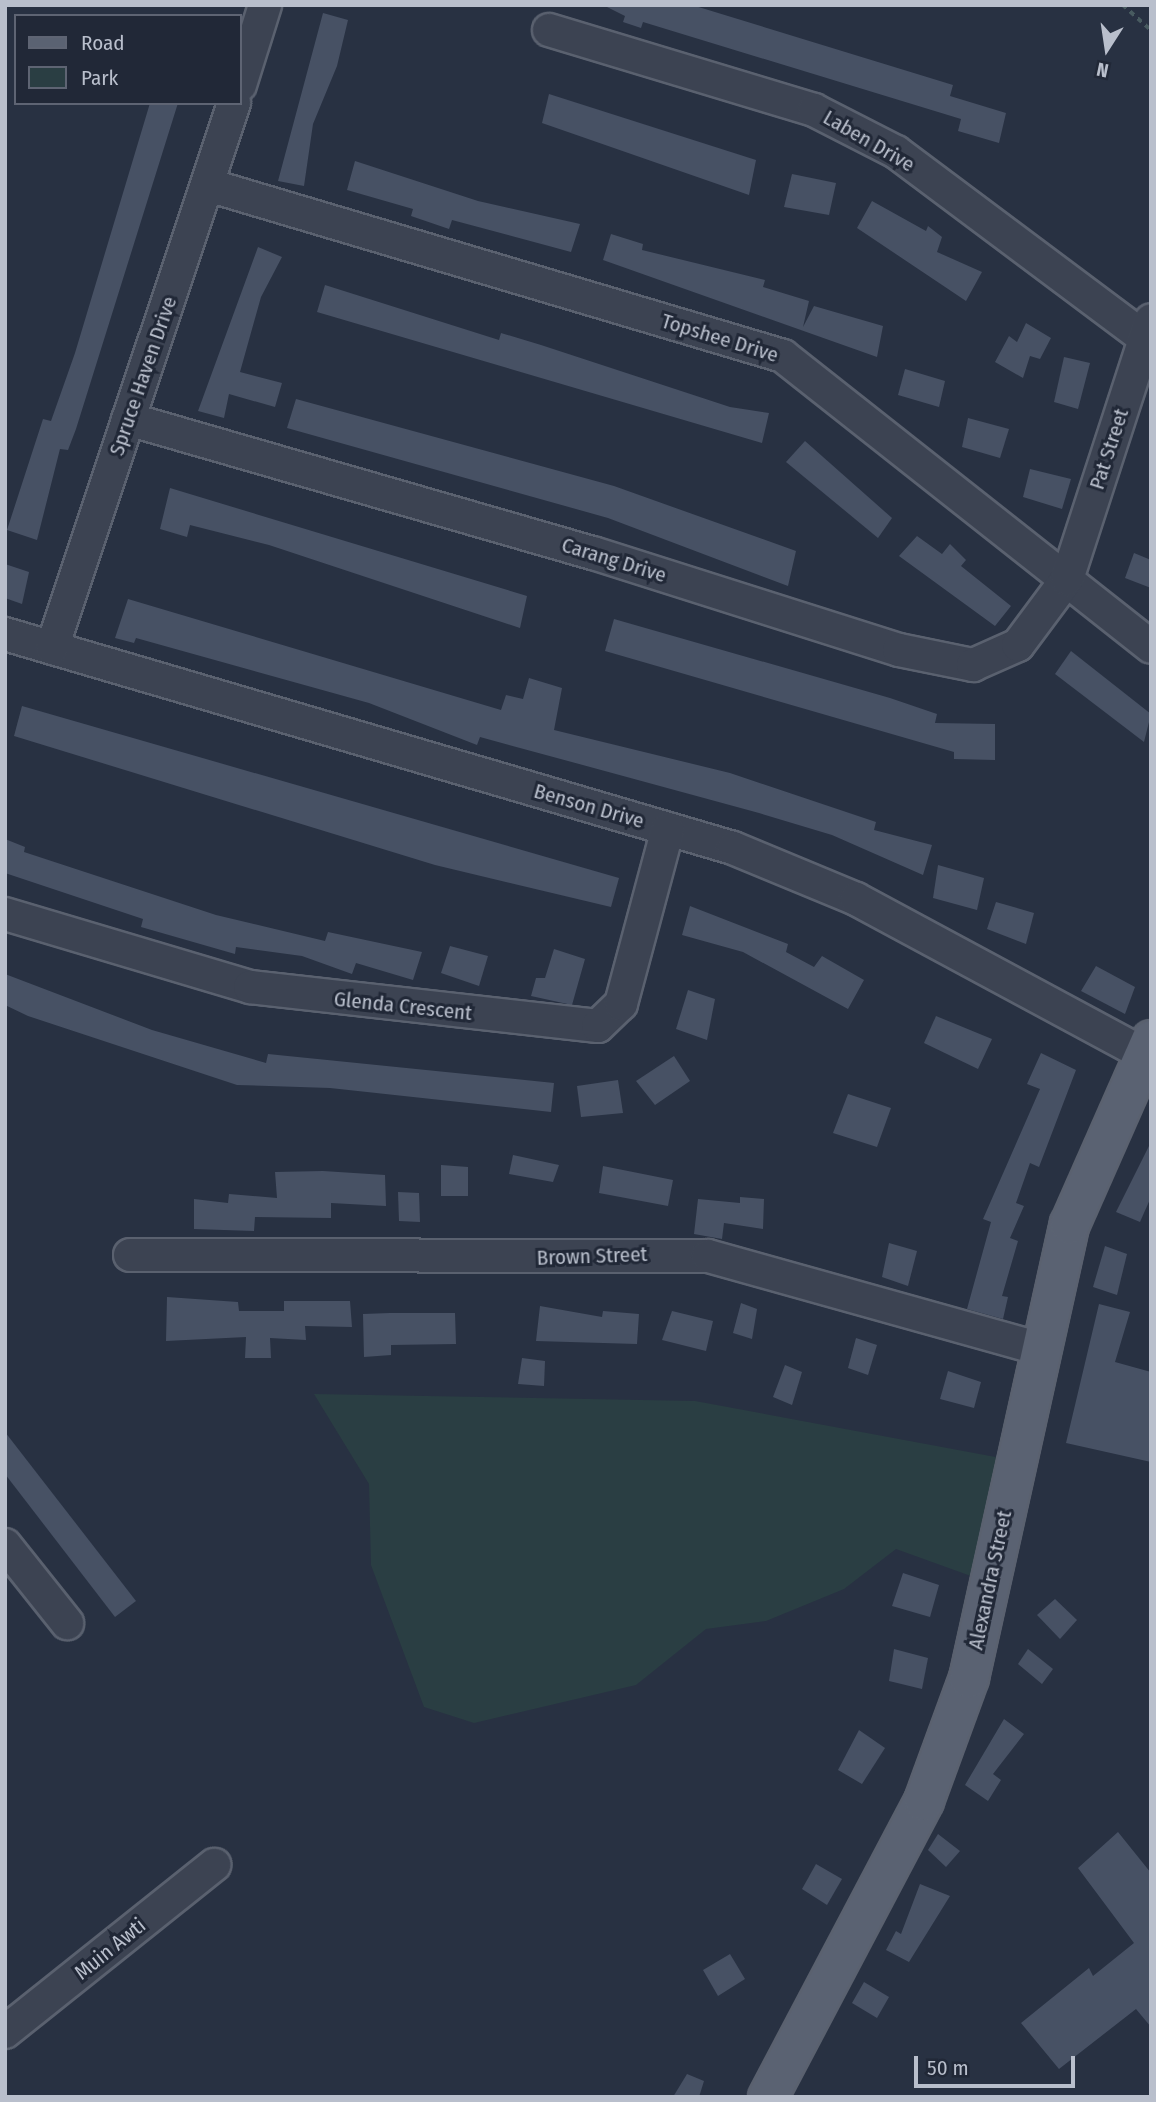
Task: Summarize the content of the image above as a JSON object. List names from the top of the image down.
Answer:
{
  "streets": {
    "main road": ["Alexandra Street"],
    "street": [
      "Laben Drive",
      "Topshee Drive",
      "Spruce Haven Drive",
      "Pat Street",
      "Carang Drive",
      "Benson Drive",
      "Glenda Crescent",
      "Brown Street",
      "Muin Awti"
    ]
  },
  "crossings": [
    ["Laben Drive", "Pat Street"],
    ["Topshee Drive", "Spruce Haven Drive"],
    ["Topshee Drive", "Pat Street"],
    ["Topshee Drive", "Carang Drive"],
    ["Spruce Haven Drive", "Carang Drive"],
    ["Spruce Haven Drive", "Benson Drive"],
    ["Pat Street", "Carang Drive"],
    ["Benson Drive", "Glenda Crescent"],
    ["Benson Drive", "Alexandra Street"],
    ["Brown Street", "Alexandra Street"]
  ],
  "legend": ["Road", "Park"],
  "scale_bar": "50 m",
  "north": "bottom"
}
